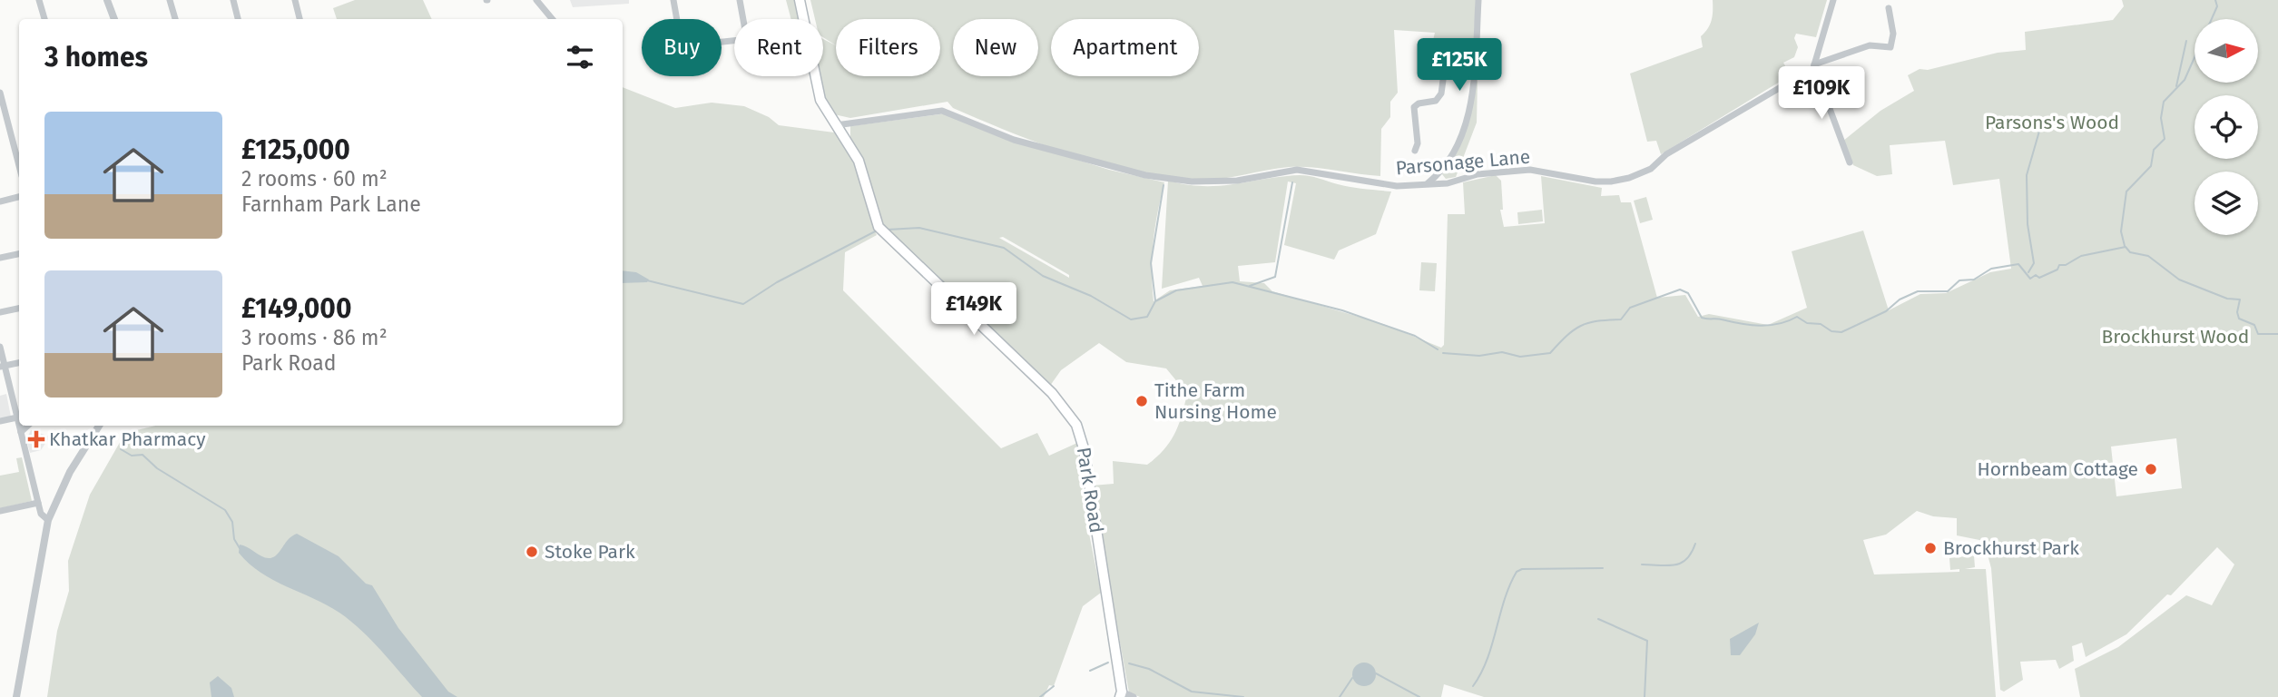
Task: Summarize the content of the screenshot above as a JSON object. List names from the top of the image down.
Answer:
{
  "streets": {
    "main road": ["Park Road"],
    "street": ["Parsonage Lane"]
  },
  "crossings": [
    ["Parsonage Lane", "Park Road"]
  ],
  "parks": ["Parsons's Wood", "Brockhurst Wood"],
  "places": {
    "other": [
      "Tithe Farm Nursing Home",
      "Hornbeam Cottage",
      "Brockhurst Park",
      "Stoke Park"
    ],
    "health": ["Khatkar Pharmacy"]
  },
  "north": "right",
  "page": {
    "chip": [
      "Buy",
      "Rent",
      "Filters",
      "New",
      "Apartment"
    ],
    "heading": "3 homes",
    "price": ["£125K", "£109K", "£149K"],
    "list": [
      {
        "name": "£125,000",
        "note": "2 rooms · 60 m² · Farnham Park Lane"
      },
      {
        "name": "£149,000",
        "note": "3 rooms · 86 m² · Park Road"
      }
    ]
  }
}
